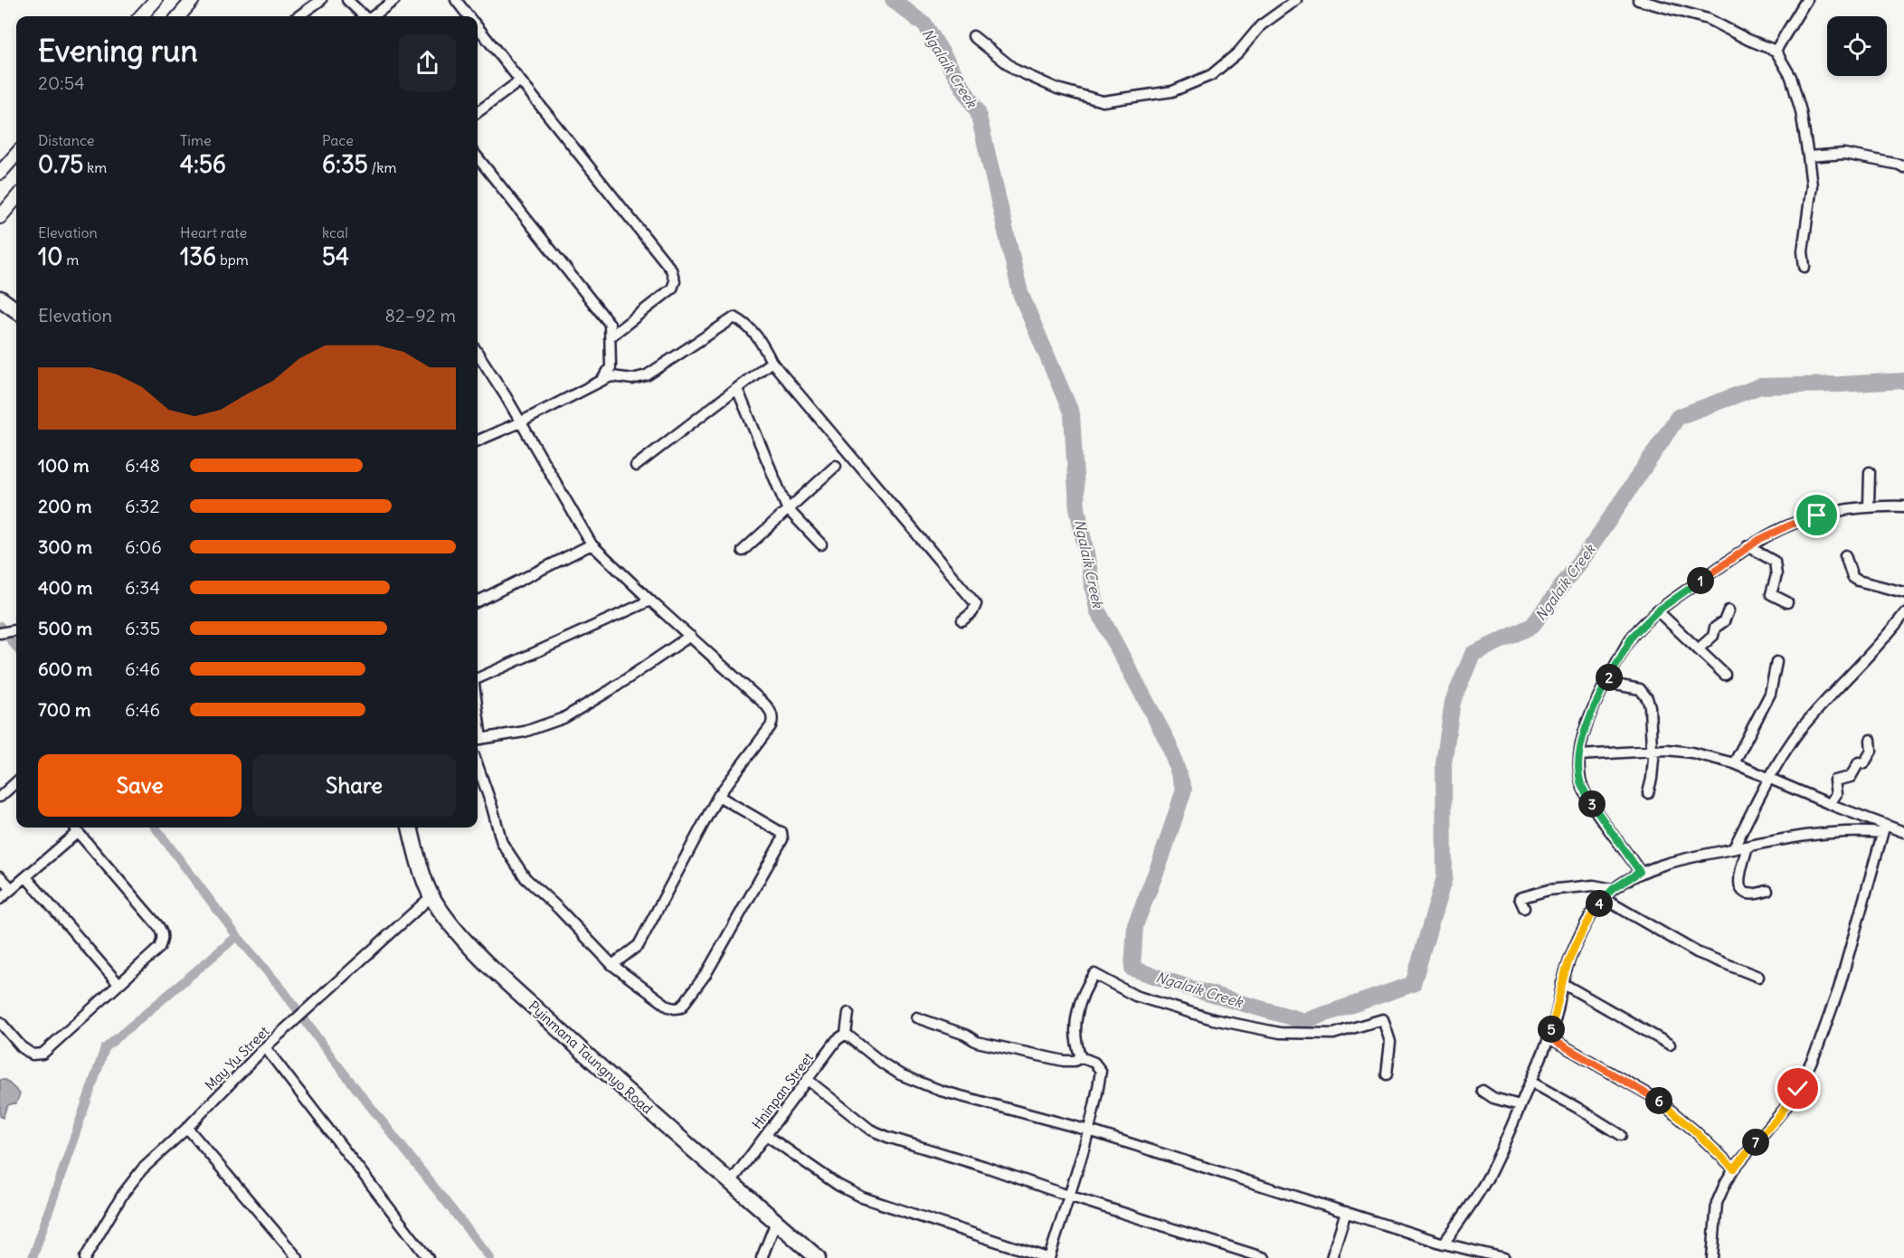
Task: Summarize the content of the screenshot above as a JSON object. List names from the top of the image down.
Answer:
{
  "streets": {
    "main road": ["Pyinmana Taungnyo Road"],
    "street": ["May Yu Street", "Hninpan Street"]
  },
  "crossings": [
    ["Pyinmana Taungnyo Road", "May Yu Street"],
    ["Pyinmana Taungnyo Road", "Hninpan Street"]
  ],
  "water": ["Ngalaik Creek"],
  "page": {
    "heading": ["Evening run", "20:54"],
    "stats": [
      ["Distance", "0.75 km"],
      ["Time", "4:56"],
      ["Pace", "6:35 /km"],
      ["Elevation", "10 m"],
      ["Heart rate", "136 bpm"],
      ["kcal", "54"]
    ],
    "chart": ["Elevation", "82–92 m"],
    "list": [
      {
        "name": "100 m",
        "note": "6:48"
      },
      {
        "name": "200 m",
        "note": "6:32"
      },
      {
        "name": "300 m",
        "note": "6:06"
      },
      {
        "name": "400 m",
        "note": "6:34"
      },
      {
        "name": "500 m",
        "note": "6:35"
      },
      {
        "name": "600 m",
        "note": "6:46"
      },
      {
        "name": "700 m",
        "note": "6:46"
      }
    ],
    "pins": [
      "1",
      "2",
      "3",
      "4",
      "5",
      "6",
      "7"
    ],
    "buttons": ["Save", "Share"]
  }
}
